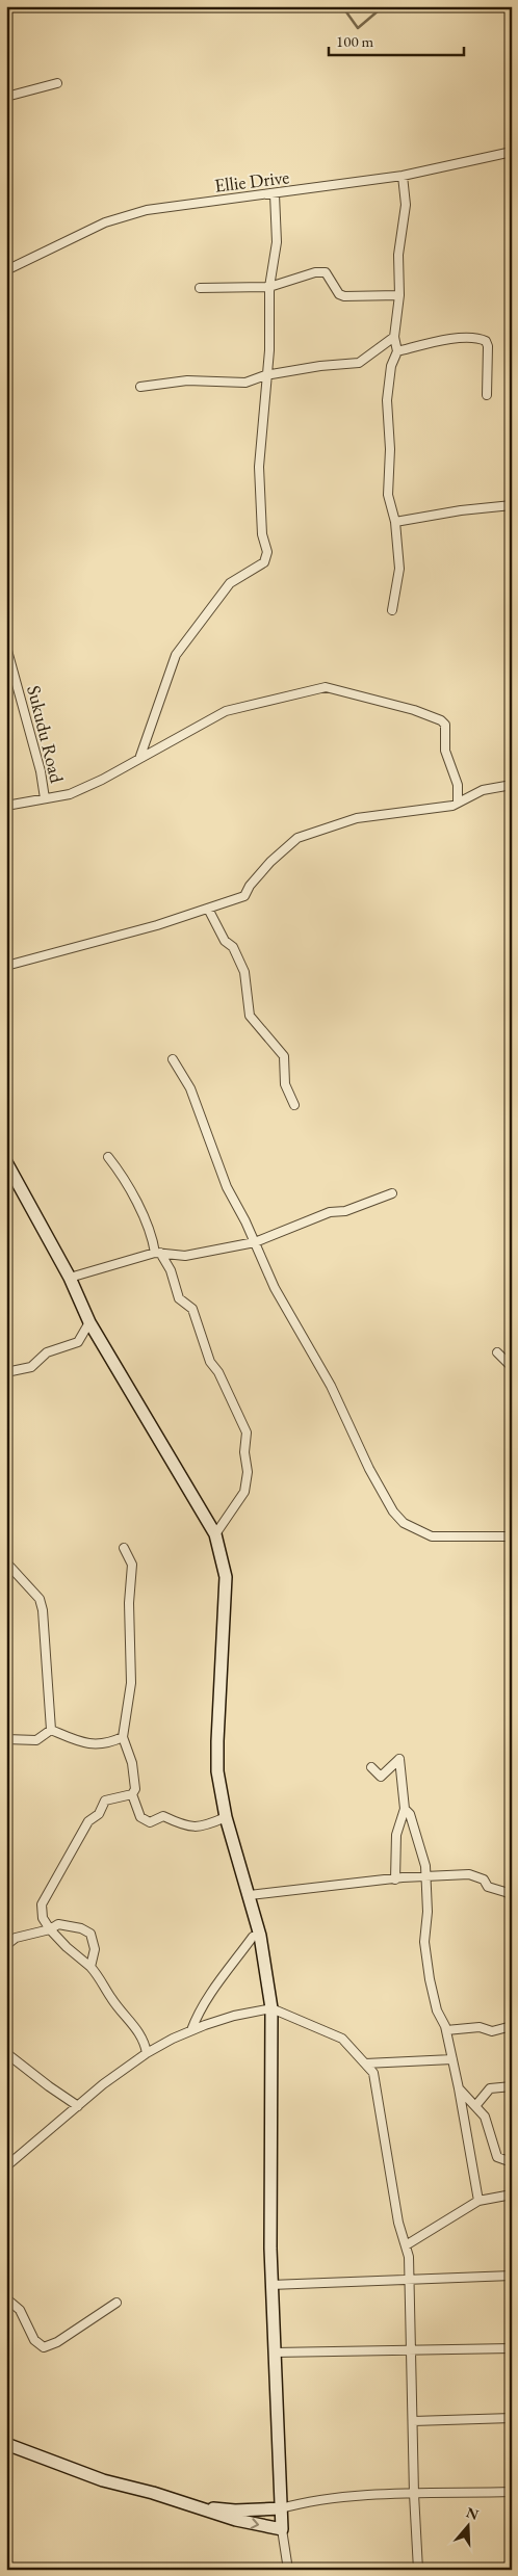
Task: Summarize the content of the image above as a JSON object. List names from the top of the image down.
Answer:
{
  "streets": {
    "street": ["Ellie Drive", "Sukudu Road"]
  },
  "scale_bar": "100 m",
  "north": "top"
}
